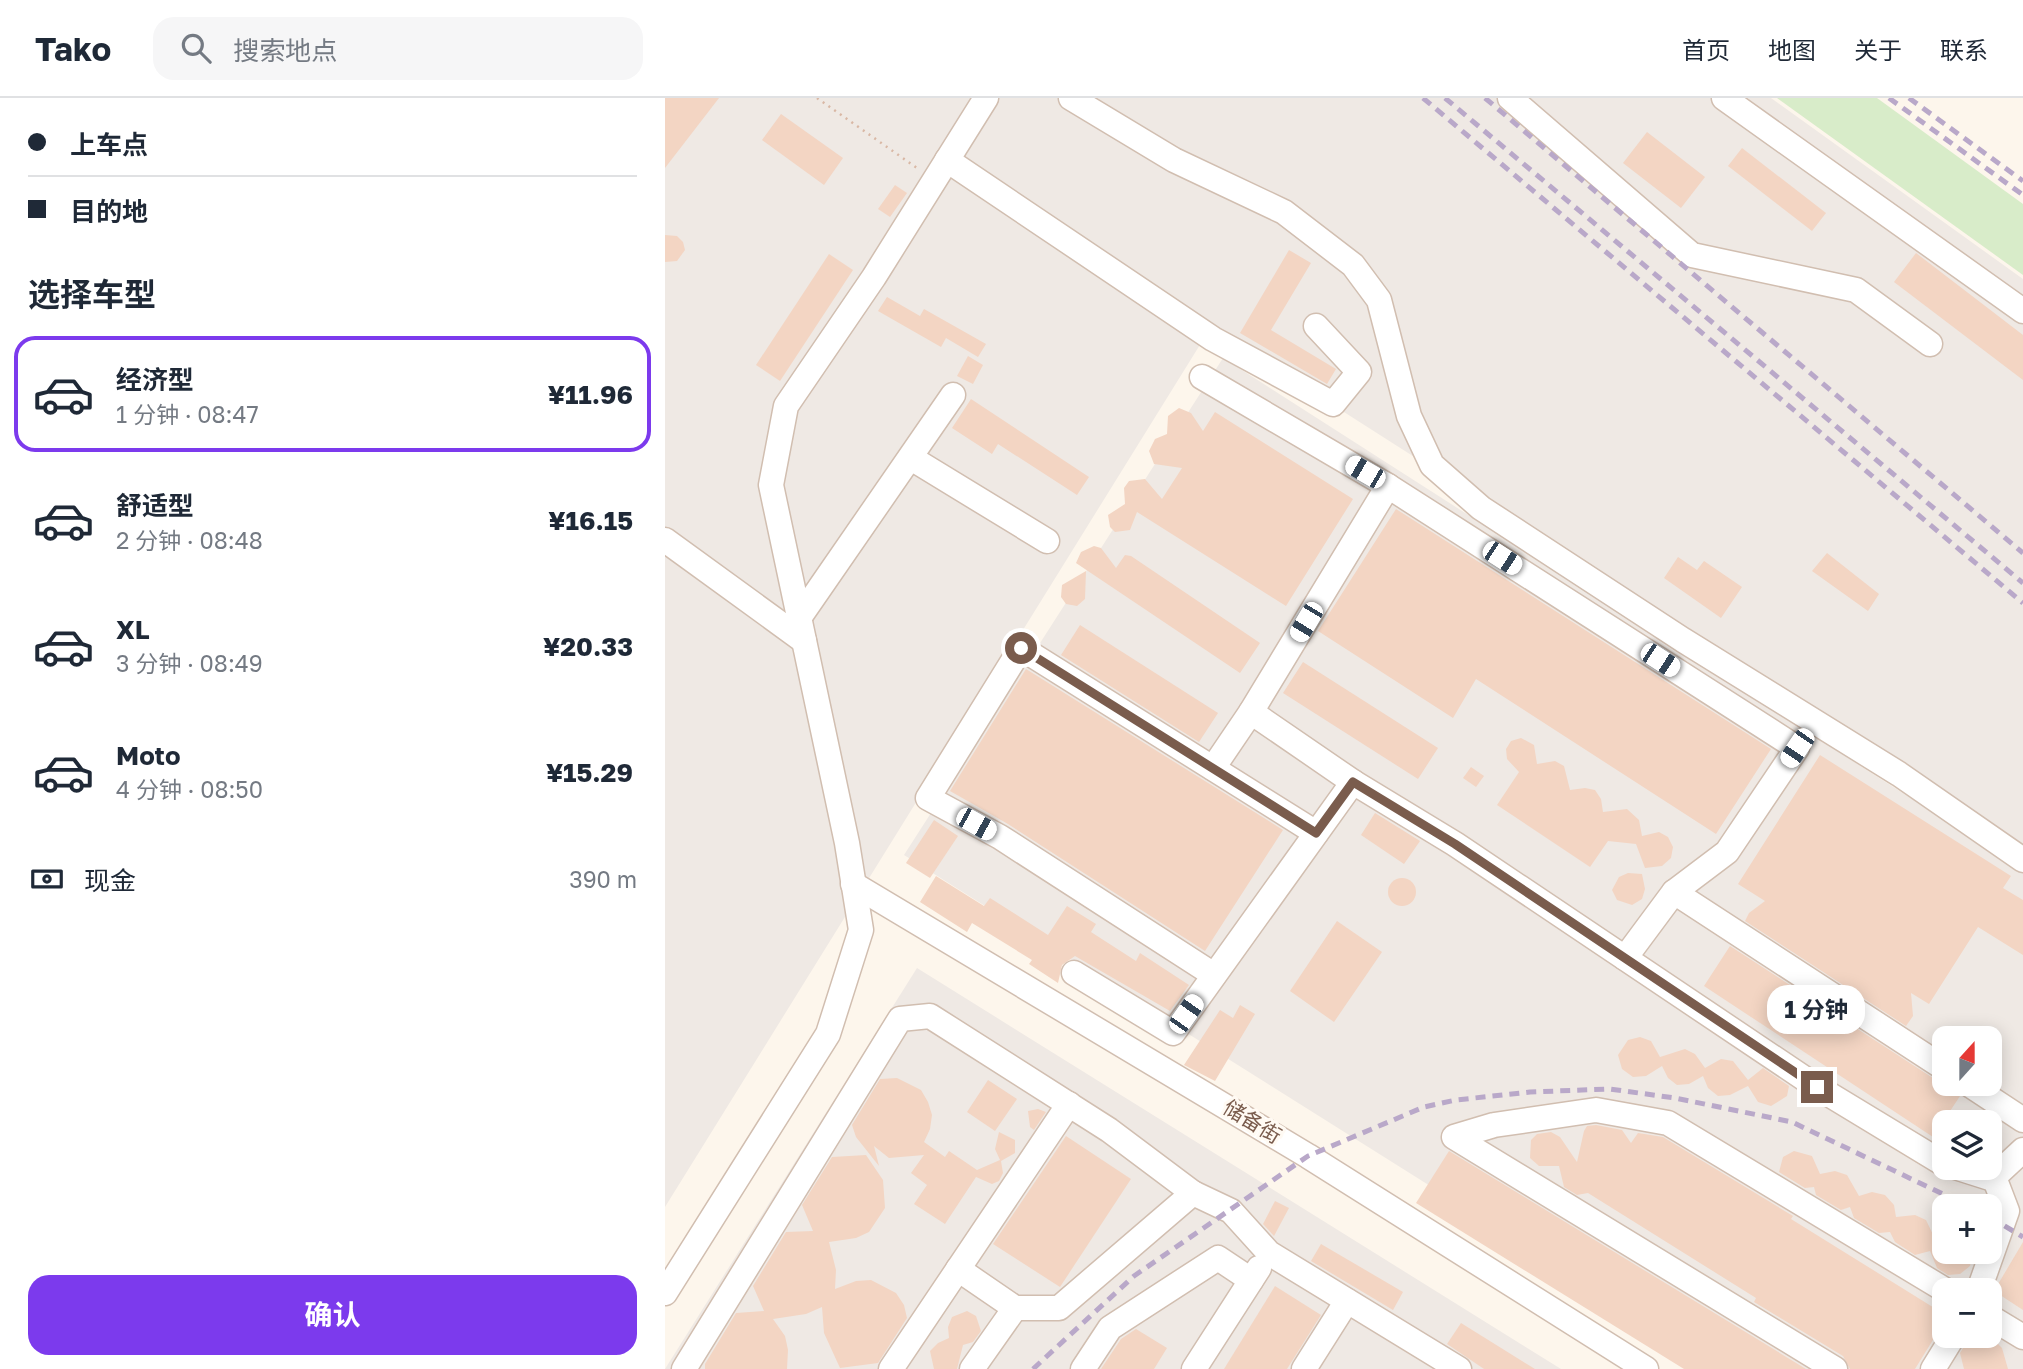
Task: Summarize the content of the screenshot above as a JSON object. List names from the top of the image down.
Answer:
{
  "streets": {
    "street": ["储备街"]
  },
  "north": "top",
  "page": {
    "header": "Tako",
    "search": "搜索地点",
    "nav": [
      "首页",
      "地图",
      "关于",
      "联系"
    ],
    "banner": ["上车点", "目的地"],
    "heading": "选择车型",
    "list": [
      {
        "name": "经济型",
        "note": "1 分钟 · 08:47",
        "value": "¥11.96"
      },
      {
        "name": "舒适型",
        "note": "2 分钟 · 08:48",
        "value": "¥16.15"
      },
      {
        "name": "XL",
        "note": "3 分钟 · 08:49",
        "value": "¥20.33"
      },
      {
        "name": "Moto",
        "note": "4 分钟 · 08:50",
        "value": "¥15.29"
      }
    ],
    "pay": ["现金", "390 m"],
    "bubble": "1 分钟",
    "map_buttons": ["+", "−"],
    "buttons": "确认"
  }
}
